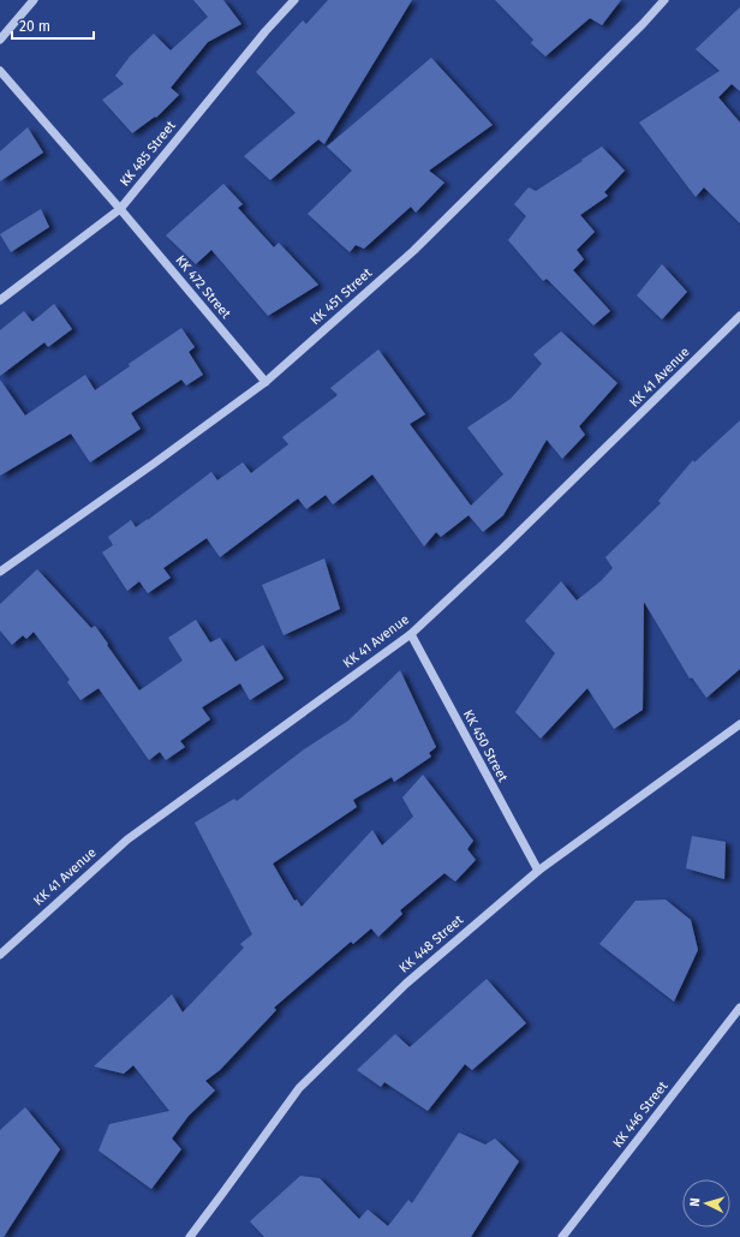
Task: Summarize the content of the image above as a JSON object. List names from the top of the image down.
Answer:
{
  "streets": {
    "street": [
      "KK 485 Street",
      "KK 472 Street",
      "KK 451 Street",
      "KK 41 Avenue",
      "KK 450 Street",
      "KK 448 Street",
      "KK 446 Street"
    ]
  },
  "crossings": [
    ["KK 485 Street", "KK 472 Street"],
    ["KK 472 Street", "KK 451 Street"],
    ["KK 41 Avenue", "KK 450 Street"],
    ["KK 450 Street", "KK 448 Street"]
  ],
  "scale_bar": "20 m",
  "north": "left"
}
